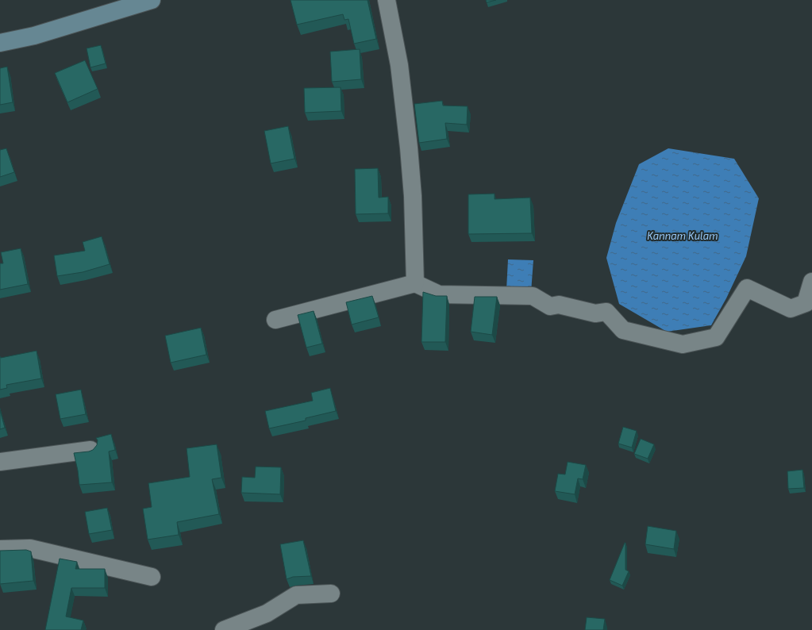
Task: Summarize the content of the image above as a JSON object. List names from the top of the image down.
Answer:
{
  "water": ["Kannam Kulam"]
}
